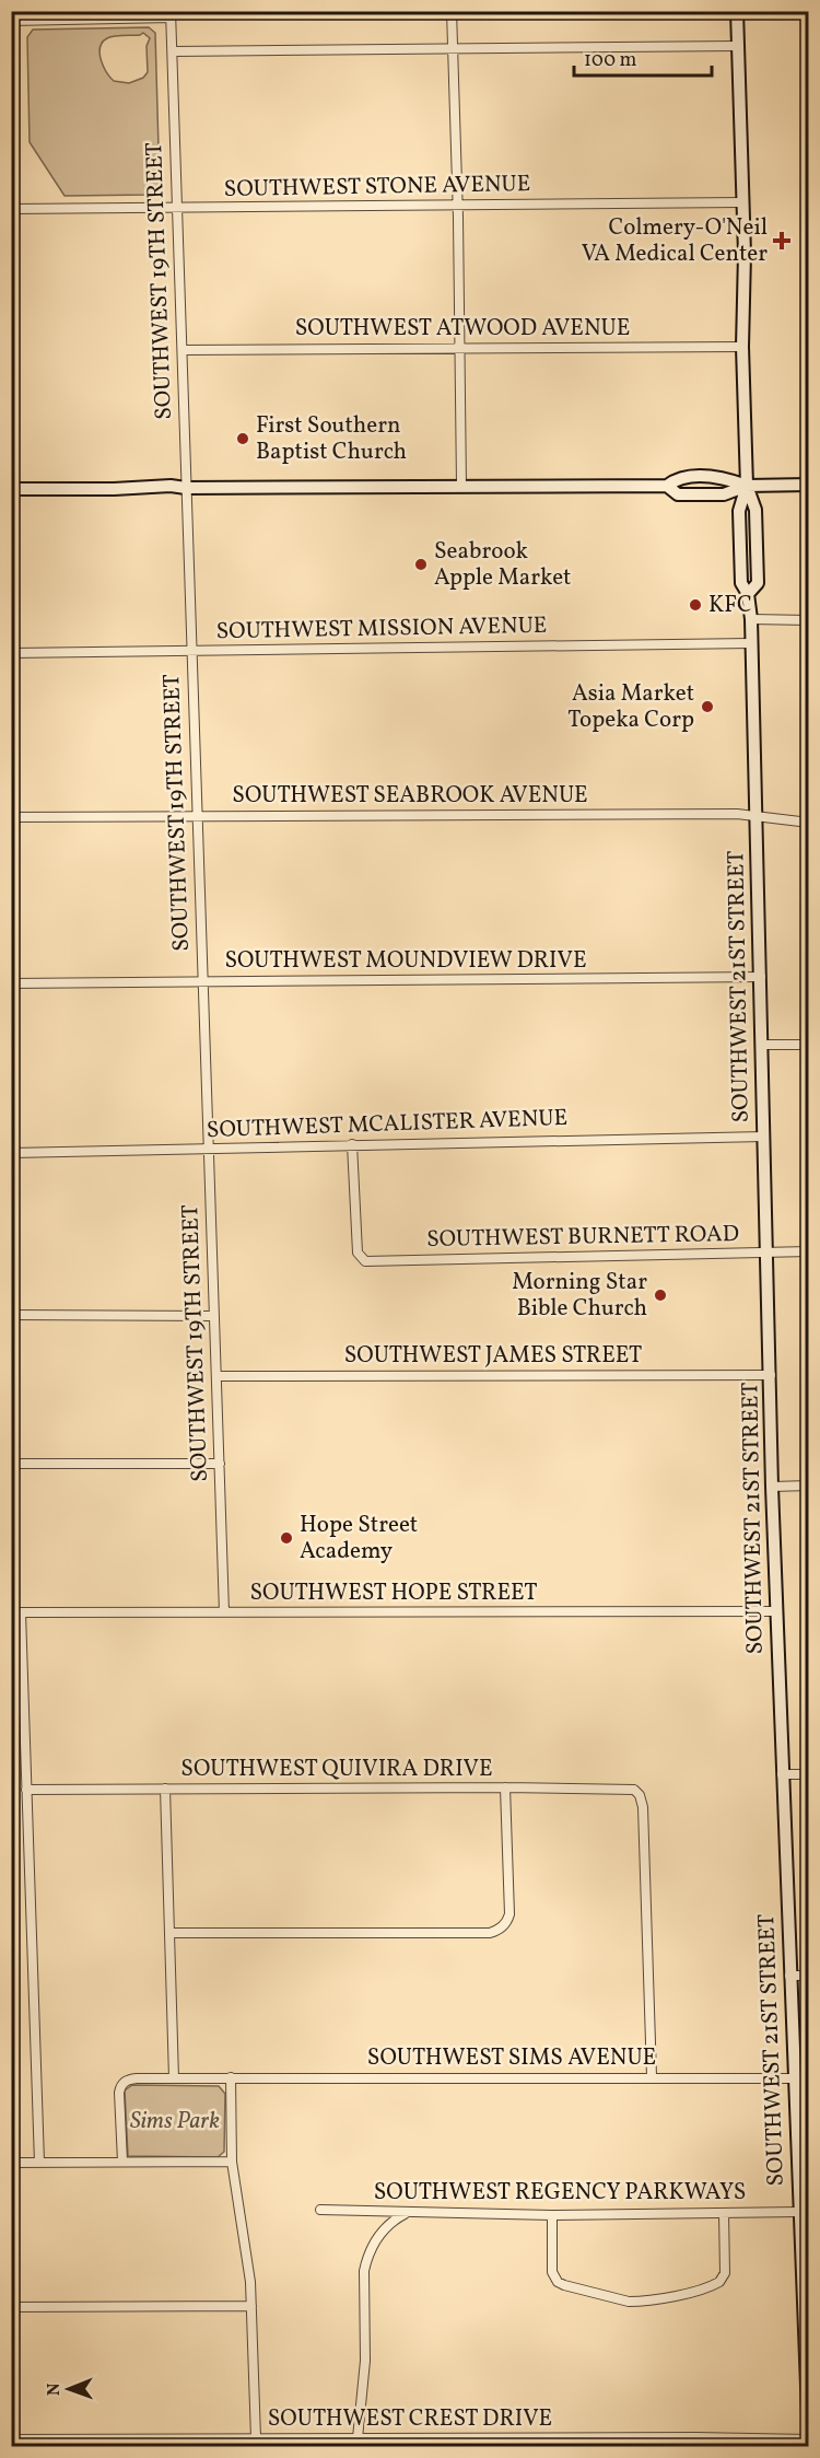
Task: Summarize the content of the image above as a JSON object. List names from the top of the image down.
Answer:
{
  "streets": {
    "main road": ["SOUTHWEST 21ST STREET"],
    "street": [
      "SOUTHWEST STONE AVENUE",
      "SOUTHWEST 19TH STREET",
      "SOUTHWEST ATWOOD AVENUE",
      "SOUTHWEST MISSION AVENUE",
      "SOUTHWEST SEABROOK AVENUE",
      "SOUTHWEST MOUNDVIEW DRIVE",
      "SOUTHWEST MCALISTER AVENUE",
      "SOUTHWEST BURNETT ROAD",
      "SOUTHWEST JAMES STREET",
      "SOUTHWEST HOPE STREET",
      "SOUTHWEST QUIVIRA DRIVE",
      "SOUTHWEST SIMS AVENUE",
      "SOUTHWEST REGENCY PARKWAYS",
      "SOUTHWEST CREST DRIVE"
    ]
  },
  "crossings": [
    ["SOUTHWEST STONE AVENUE", "SOUTHWEST 19TH STREET"],
    ["SOUTHWEST STONE AVENUE", "SOUTHWEST 21ST STREET"],
    ["SOUTHWEST 19TH STREET", "SOUTHWEST ATWOOD AVENUE"],
    ["SOUTHWEST 19TH STREET", "SOUTHWEST MISSION AVENUE"],
    ["SOUTHWEST 19TH STREET", "SOUTHWEST SEABROOK AVENUE"],
    ["SOUTHWEST 19TH STREET", "SOUTHWEST MOUNDVIEW DRIVE"],
    ["SOUTHWEST 19TH STREET", "SOUTHWEST MCALISTER AVENUE"],
    ["SOUTHWEST 19TH STREET", "SOUTHWEST JAMES STREET"],
    ["SOUTHWEST 19TH STREET", "SOUTHWEST HOPE STREET"],
    ["SOUTHWEST ATWOOD AVENUE", "SOUTHWEST 21ST STREET"],
    ["SOUTHWEST MISSION AVENUE", "SOUTHWEST 21ST STREET"],
    ["SOUTHWEST SEABROOK AVENUE", "SOUTHWEST 21ST STREET"],
    ["SOUTHWEST MOUNDVIEW DRIVE", "SOUTHWEST 21ST STREET"],
    ["SOUTHWEST 21ST STREET", "SOUTHWEST MCALISTER AVENUE"],
    ["SOUTHWEST 21ST STREET", "SOUTHWEST BURNETT ROAD"],
    ["SOUTHWEST 21ST STREET", "SOUTHWEST JAMES STREET"],
    ["SOUTHWEST 21ST STREET", "SOUTHWEST HOPE STREET"],
    ["SOUTHWEST 21ST STREET", "SOUTHWEST SIMS AVENUE"],
    ["SOUTHWEST 21ST STREET", "SOUTHWEST REGENCY PARKWAYS"],
    ["SOUTHWEST 21ST STREET", "SOUTHWEST CREST DRIVE"],
    ["SOUTHWEST MCALISTER AVENUE", "SOUTHWEST BURNETT ROAD"],
    ["SOUTHWEST QUIVIRA DRIVE", "SOUTHWEST SIMS AVENUE"]
  ],
  "parks": ["Sims Park"],
  "places": {
    "health": ["Colmery-O'Neil VA Medical Center"],
    "other": [
      "First Southern Baptist Church",
      "Seabrook Apple Market",
      "KFC",
      "Asia Market Topeka Corp",
      "Morning Star Bible Church",
      "Hope Street Academy"
    ]
  },
  "scale_bar": "100 m",
  "north": "left"
}
